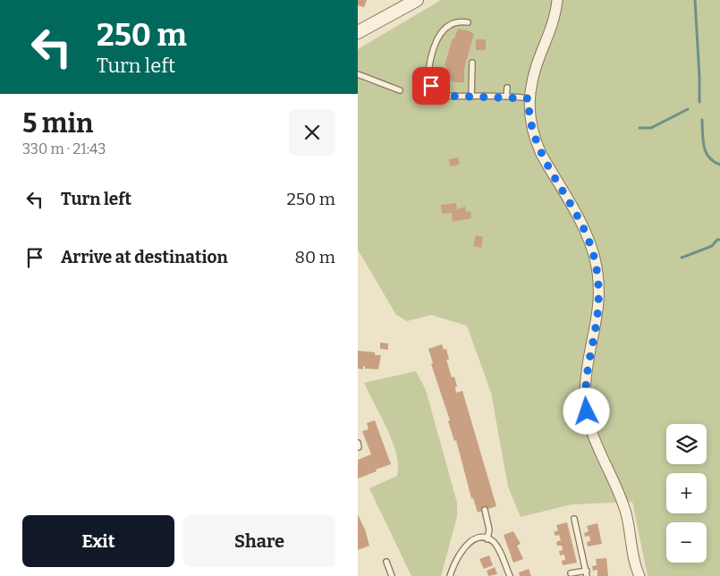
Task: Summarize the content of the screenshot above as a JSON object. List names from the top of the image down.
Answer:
{
  "page": {
    "turn": ["250 m", "Turn left"],
    "heading": ["5 min", "330 m · 21:43"],
    "list": [
      {
        "name": "Turn left",
        "value": "250 m"
      },
      {
        "name": "Arrive at destination",
        "value": "80 m"
      }
    ],
    "map_buttons": ["+", "−"],
    "buttons": ["Exit", "Share"]
  }
}
